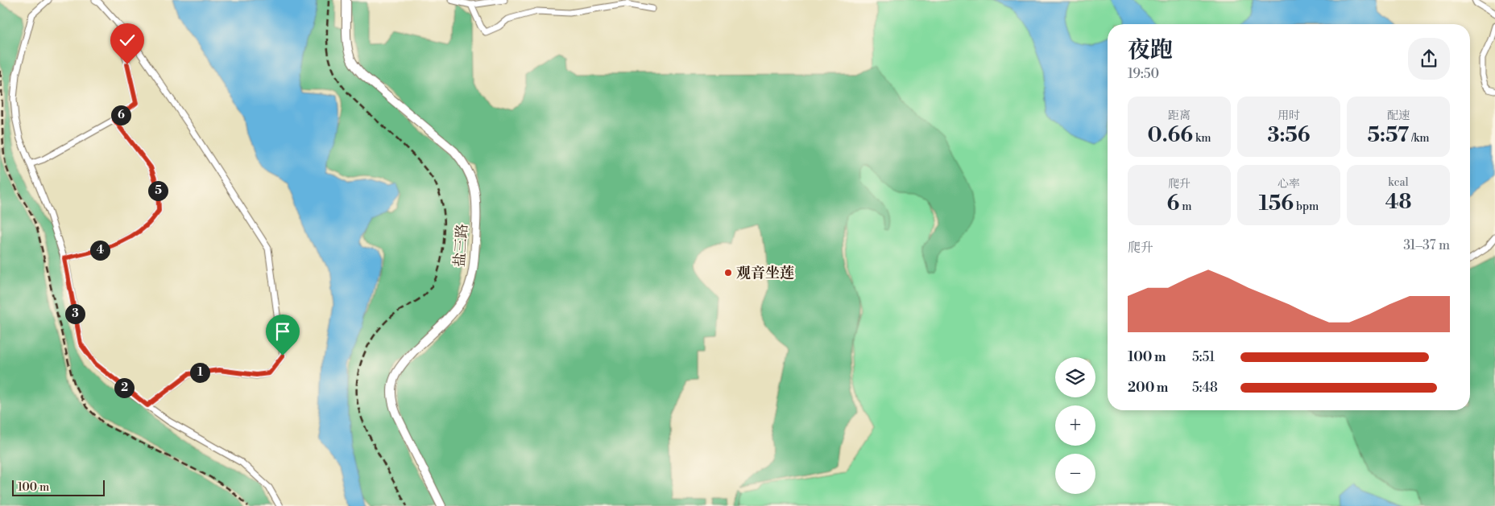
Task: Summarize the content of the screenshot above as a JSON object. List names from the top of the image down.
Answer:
{
  "streets": {
    "main road": ["盐三路"]
  },
  "places": ["观音坐莲"],
  "scale_bar": "100 m",
  "page": {
    "heading": ["夜跑", "19:50"],
    "stats": [
      ["距离", "0.66 km"],
      ["用时", "3:56"],
      ["配速", "5:57 /km"],
      ["爬升", "6 m"],
      ["心率", "156 bpm"],
      ["kcal", "48"]
    ],
    "pins": [
      "6",
      "5",
      "4",
      "3",
      "1",
      "2"
    ],
    "chart": ["爬升", "31–37 m"],
    "list": [
      {
        "name": "100 m",
        "note": "5:51"
      },
      {
        "name": "200 m",
        "note": "5:48"
      }
    ],
    "map_buttons": ["+", "−"],
    "scale": "100 m"
  }
}
